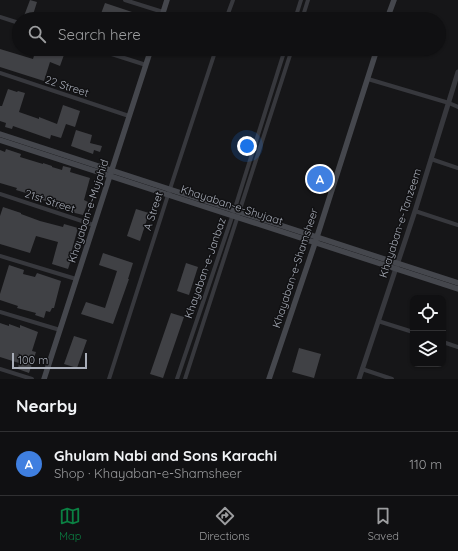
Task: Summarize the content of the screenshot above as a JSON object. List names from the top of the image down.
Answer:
{
  "streets": {
    "main road": ["Khayaban-e-Shujaat", "Khayaban-e-Mujahid", "Khayaban-e-Shamsheer"],
    "street": [
      "22 Street",
      "21st Street",
      "A Street",
      "Khayaban-e-Tanzeem",
      "Khayaban-e-Janbaz"
    ]
  },
  "crossings": [
    ["22 Street", "Khayaban-e-Mujahid"],
    ["21st Street", "Khayaban-e-Mujahid"],
    ["Khayaban-e-Shujaat", "Khayaban-e-Mujahid"],
    ["Khayaban-e-Shujaat", "A Street"],
    ["Khayaban-e-Shujaat", "Khayaban-e-Tanzeem"],
    ["Khayaban-e-Shujaat", "Khayaban-e-Janbaz"],
    ["Khayaban-e-Shujaat", "Khayaban-e-Shamsheer"]
  ],
  "scale_bar": "100 m",
  "page": {
    "search": "Search here",
    "pins": "A",
    "scale": "100 m",
    "heading": "Nearby",
    "list": [
      {
        "mark": "A",
        "name": "Ghulam Nabi and Sons Karachi",
        "note": "Shop · Khayaban-e-Shamsheer",
        "value": "110 m"
      }
    ],
    "nav": ["Map", "Directions", "Saved"]
  }
}
